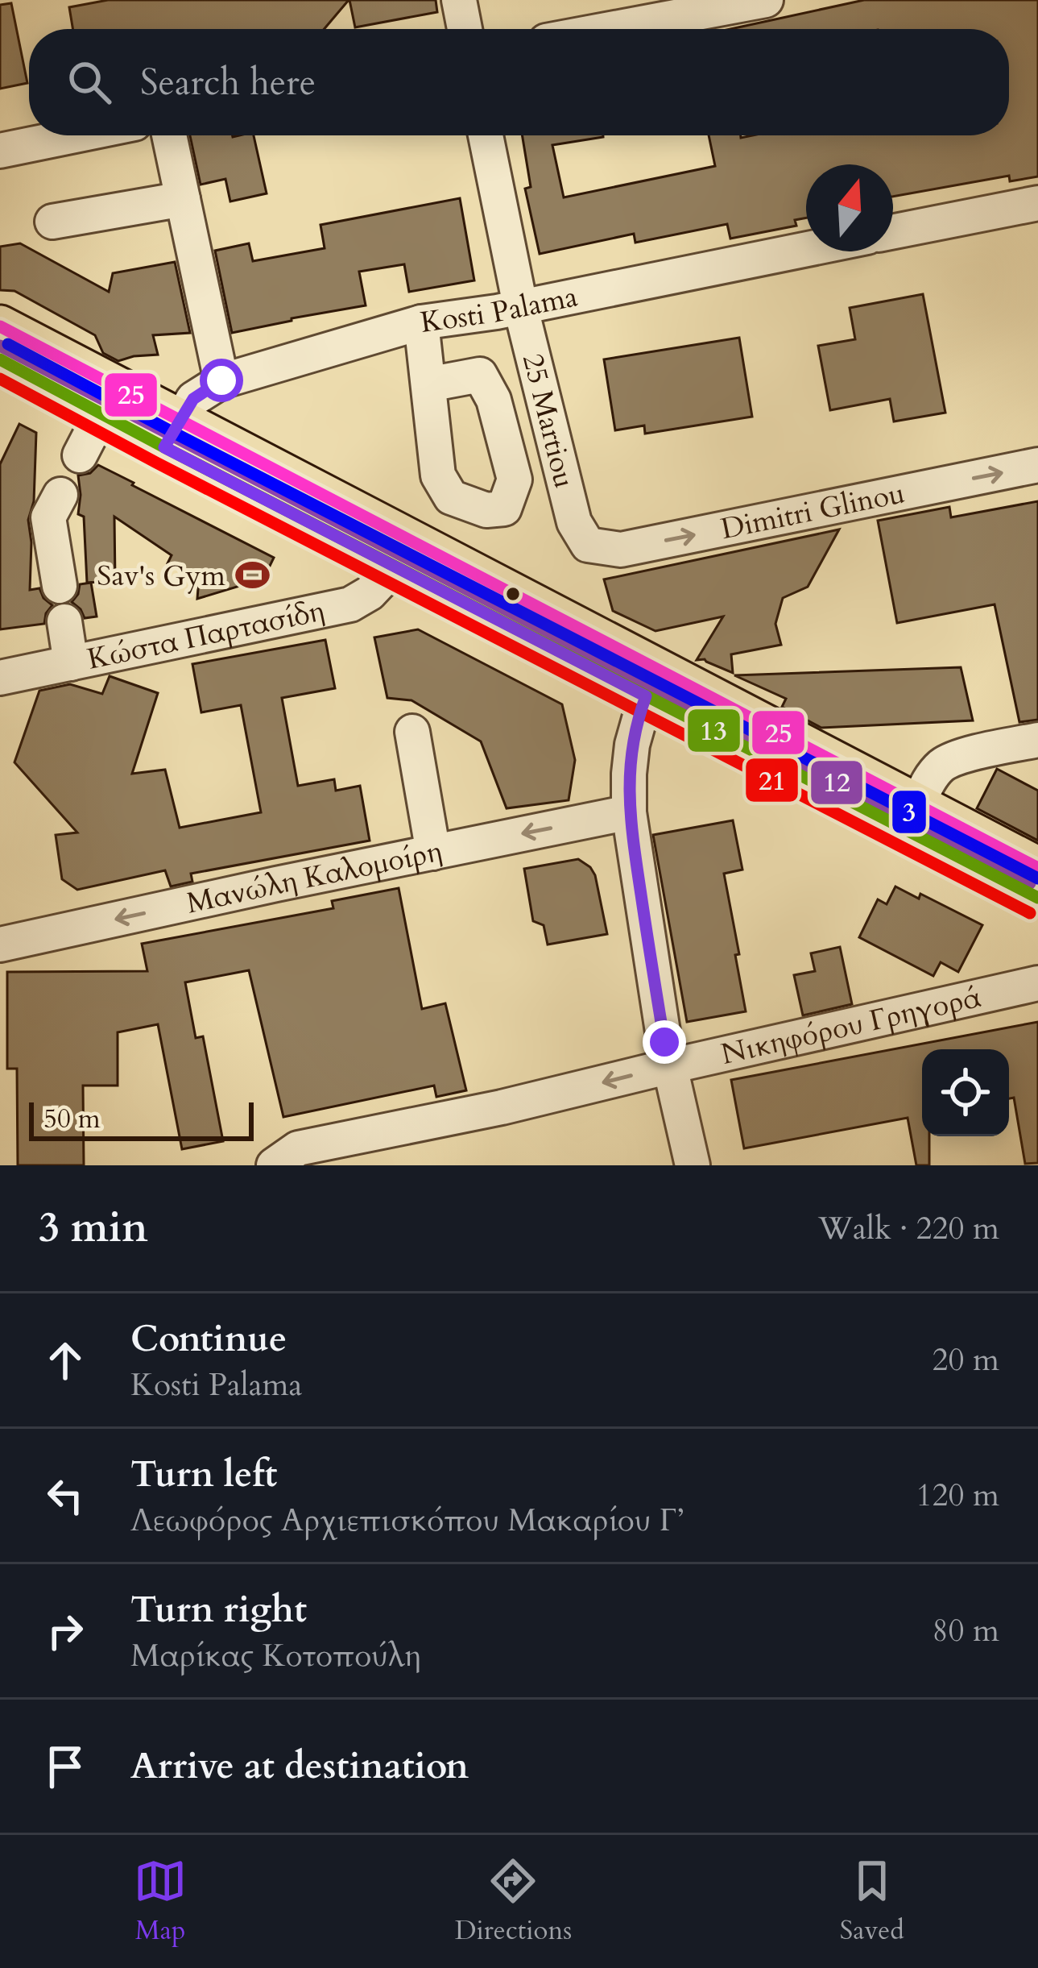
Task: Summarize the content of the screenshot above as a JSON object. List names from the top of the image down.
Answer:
{
  "streets": {
    "street": [
      "Kosti Palama",
      "25 Martiou",
      "Dimitri Glinou",
      "Κώστα Παρτασίδη",
      "Μανώλη Καλομοίρη",
      "Νικηφόρου Γρηγορά"
    ]
  },
  "crossings": [
    ["Kosti Palama", "25 Martiou"],
    ["25 Martiou", "Dimitri Glinou"]
  ],
  "one_way": ["Dimitri Glinou", "Μανώλη Καλομοίρη", "Νικηφόρου Γρηγορά"],
  "places": {
    "sports": ["Sav's Gym"]
  },
  "lines": [
    "transit line 25",
    "transit line 3",
    "transit line 12",
    "transit line 13",
    "transit line 21"
  ],
  "scale_bar": "50 m",
  "north": "top",
  "page": {
    "search": "Search here",
    "scale": "50 m",
    "heading": ["3 min", "Walk · 220 m"],
    "list": [
      ["Continue", "Kosti Palama", "20 m"],
      ["Turn left", "Λεωφόρος Αρχιεπισκόπου Μακαρίου Γ’", "120 m"],
      ["Turn right", "Μαρίκας Κοτοπούλη", "80 m"],
      "Arrive at destination"
    ],
    "nav": ["Map", "Directions", "Saved"]
  }
}
